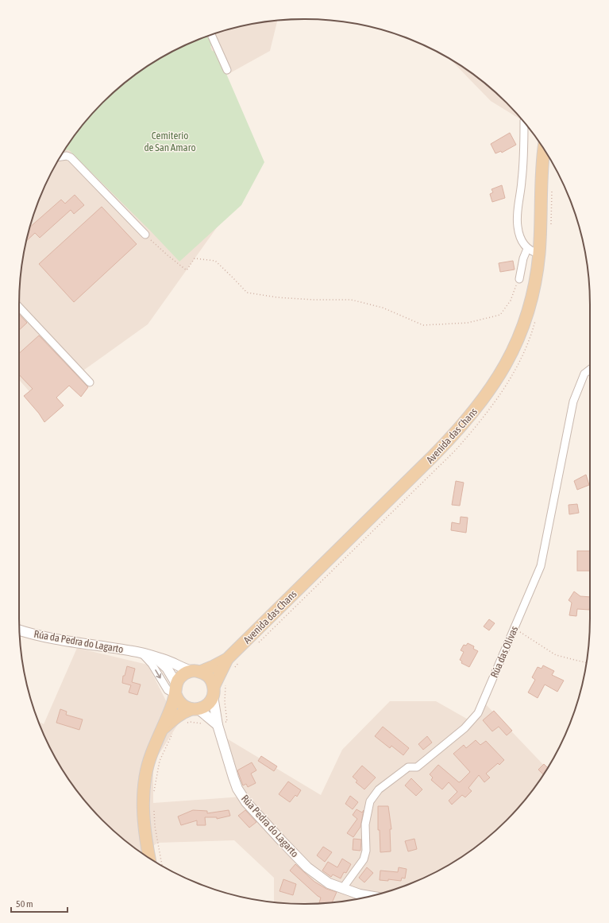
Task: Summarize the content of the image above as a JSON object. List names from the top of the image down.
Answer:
{
  "streets": {
    "main road": ["Avenida das Chans"],
    "street": ["Rúa da Pedra do Lagarto", "Rúa das Olivas", "Rúa Pedra do Lagarto"]
  },
  "crossings": [
    ["Avenida das Chans", "Rúa da Pedra do Lagarto"],
    ["Avenida das Chans", "Rúa Pedra do Lagarto"],
    ["Rúa da Pedra do Lagarto", "Rúa Pedra do Lagarto"],
    ["Rúa das Olivas", "Rúa Pedra do Lagarto"]
  ],
  "parks": ["Cemiterio de San Amaro"],
  "scale_bar": "50 m"
}
